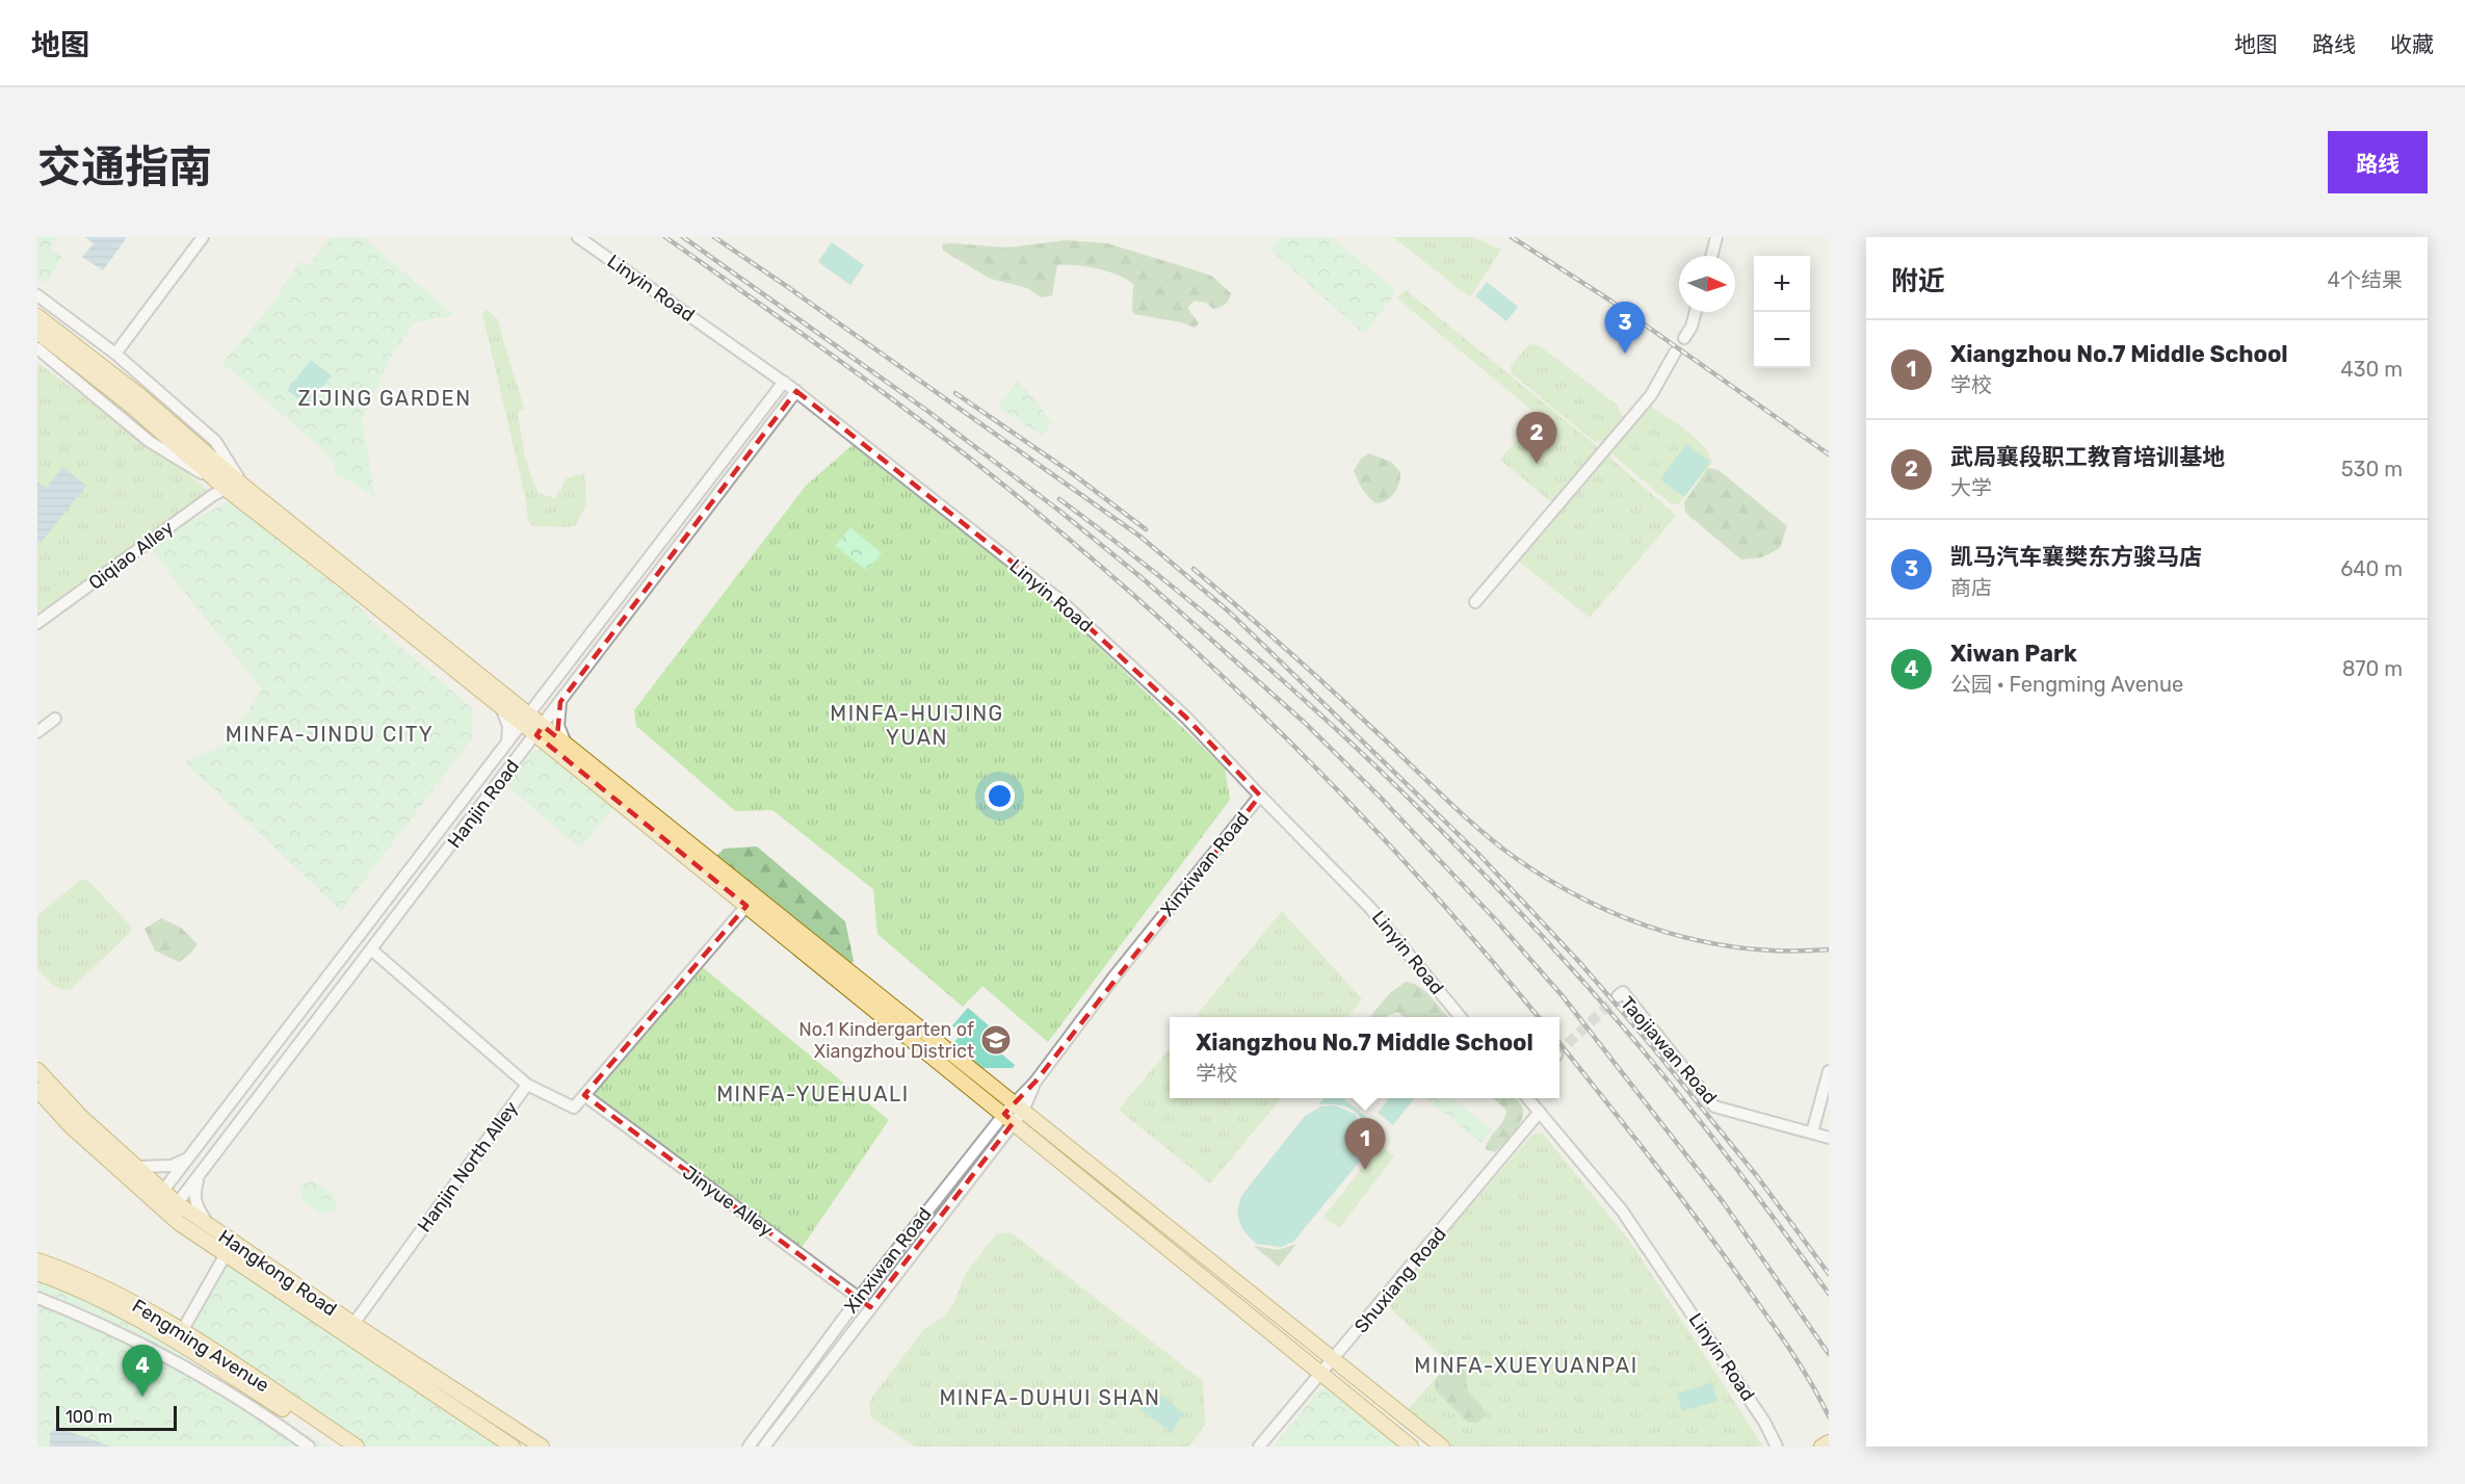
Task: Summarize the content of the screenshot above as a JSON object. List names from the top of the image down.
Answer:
{
  "streets": {
    "main road": ["Hangkong Road", "Fengming Avenue"],
    "street": [
      "Linyin Road",
      "Qiqiao Alley",
      "Hanjin Road",
      "Xinxiwan Road",
      "Taojiawan Road",
      "Hanjin North Alley",
      "Jinyue Alley",
      "Shuxiang Road"
    ]
  },
  "crossings": [
    ["Linyin Road", "Hanjin Road"],
    ["Linyin Road", "Xinxiwan Road"],
    ["Linyin Road", "Shuxiang Road"],
    ["Hanjin Road", "Hangkong Road"],
    ["Xinxiwan Road", "Jinyue Alley"],
    ["Hanjin North Alley", "Jinyue Alley"],
    ["Hanjin North Alley", "Hangkong Road"]
  ],
  "districts": [
    "ZIJING GARDEN",
    "MINFA-HUIJING YUAN",
    "MINFA-JINDU CITY",
    "MINFA-YUEHUALI",
    "MINFA-XUEYUANPAI",
    "MINFA-DUHUI SHAN"
  ],
  "places": {
    "school or university": ["No.1 Kindergarten of Xiangzhou District"]
  },
  "scale_bar": "100 m",
  "north": "right",
  "page": {
    "header": "地图",
    "nav": ["地图", "路线", "收藏"],
    "title": "交通指南",
    "buttons": "路线",
    "heading": ["附近", "4个结果"],
    "map_buttons": ["+", "−"],
    "pins": [
      "3",
      "2",
      "1",
      "4"
    ],
    "list": [
      {
        "mark": "1",
        "name": "Xiangzhou No.7 Middle School",
        "note": "学校",
        "value": "430 m"
      },
      {
        "mark": "2",
        "name": "武局襄段职工教育培训基地",
        "note": "大学",
        "value": "530 m"
      },
      {
        "mark": "3",
        "name": "凯马汽车襄樊东方骏马店",
        "note": "商店",
        "value": "640 m"
      },
      {
        "mark": "4",
        "name": "Xiwan Park",
        "note": "公园 · Fengming Avenue",
        "value": "870 m"
      }
    ],
    "popup": ["Xiangzhou No.7 Middle School", "学校"],
    "scale": "100 m"
  }
}
